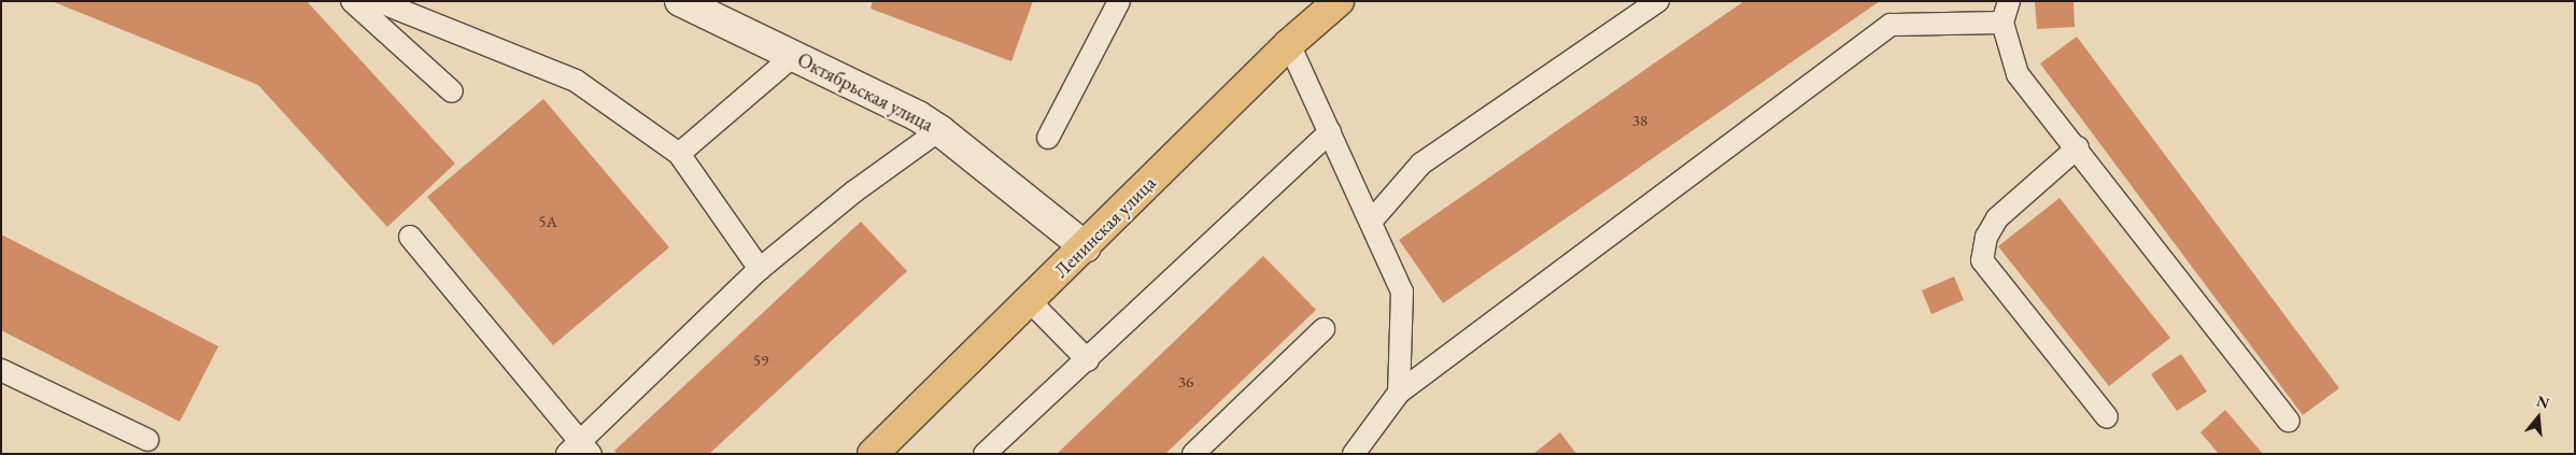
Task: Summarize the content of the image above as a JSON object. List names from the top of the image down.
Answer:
{
  "streets": {
    "main road": ["Ленинская улица"],
    "street": ["Октябрьская улица"]
  },
  "crossings": [
    ["Октябрьская улица", "Ленинская улица"]
  ],
  "house_numbers": [
    "38",
    "5А",
    "59",
    "36"
  ],
  "north": "top"
}
